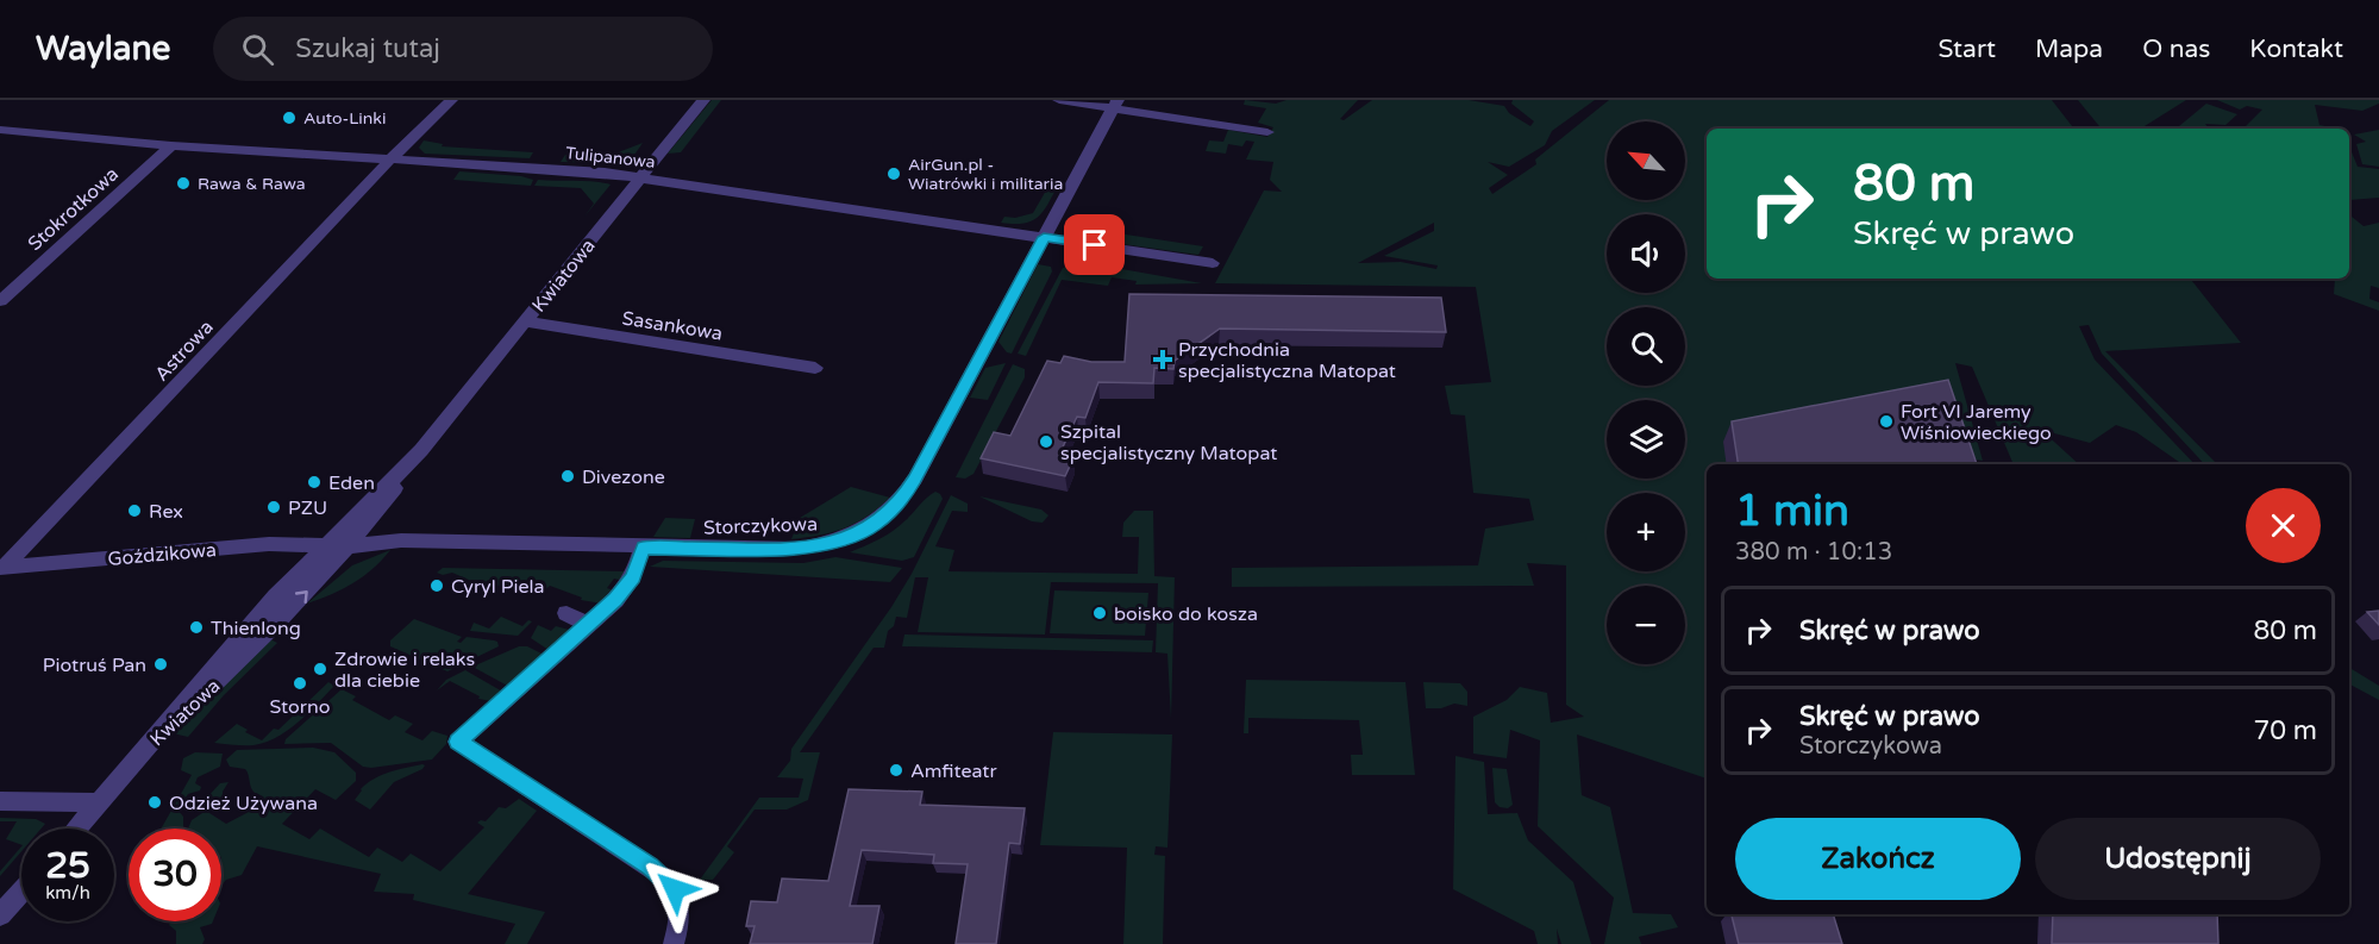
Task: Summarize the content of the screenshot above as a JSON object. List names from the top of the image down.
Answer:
{
  "streets": {
    "street": [
      "Tulipanowa",
      "Stokrotkowa",
      "Kwiatowa",
      "Sasankowa",
      "Astrowa",
      "Storczykowa",
      "Goździkowa"
    ]
  },
  "crossings": [
    ["Tulipanowa", "Stokrotkowa"],
    ["Tulipanowa", "Kwiatowa"],
    ["Tulipanowa", "Astrowa"],
    ["Tulipanowa", "Storczykowa"],
    ["Kwiatowa", "Sasankowa"],
    ["Kwiatowa", "Storczykowa"],
    ["Kwiatowa", "Goździkowa"],
    ["Astrowa", "Goździkowa"],
    ["Storczykowa", "Goździkowa"]
  ],
  "places": {
    "other": [
      "Auto-Linki",
      "AirGun.pl - Wiatrówki i militaria",
      "Rawa & Rawa",
      "Fort VI Jaremy Wiśniowieckiego",
      "Szpital specjalistyczny Matopat",
      "Divezone",
      "Eden",
      "PZU",
      "Rex",
      "Cyryl Piela",
      "boisko do kosza",
      "Thienlong",
      "Piotruś Pan",
      "Zdrowie i relaks dla ciebie",
      "Storno",
      "Amfiteatr",
      "Odzież Używana"
    ],
    "health": ["Przychodnia specjalistyczna Matopat"]
  },
  "north": "top left",
  "page": {
    "header": "Waylane",
    "search": "Szukaj tutaj",
    "nav": [
      "Start",
      "Mapa",
      "O nas",
      "Kontakt"
    ],
    "map_buttons": ["+", "−"],
    "turn": ["80 m", "Skręć w prawo"],
    "heading": ["1 min", "380 m · 10:13"],
    "list": [
      {
        "name": "Skręć w prawo",
        "value": "80 m"
      },
      {
        "name": "Skręć w prawo",
        "note": "Storczykowa",
        "value": "70 m"
      }
    ],
    "buttons": ["Zakończ", "Udostępnij"],
    "speed": "25 km/h",
    "limit": "30"
  }
}
